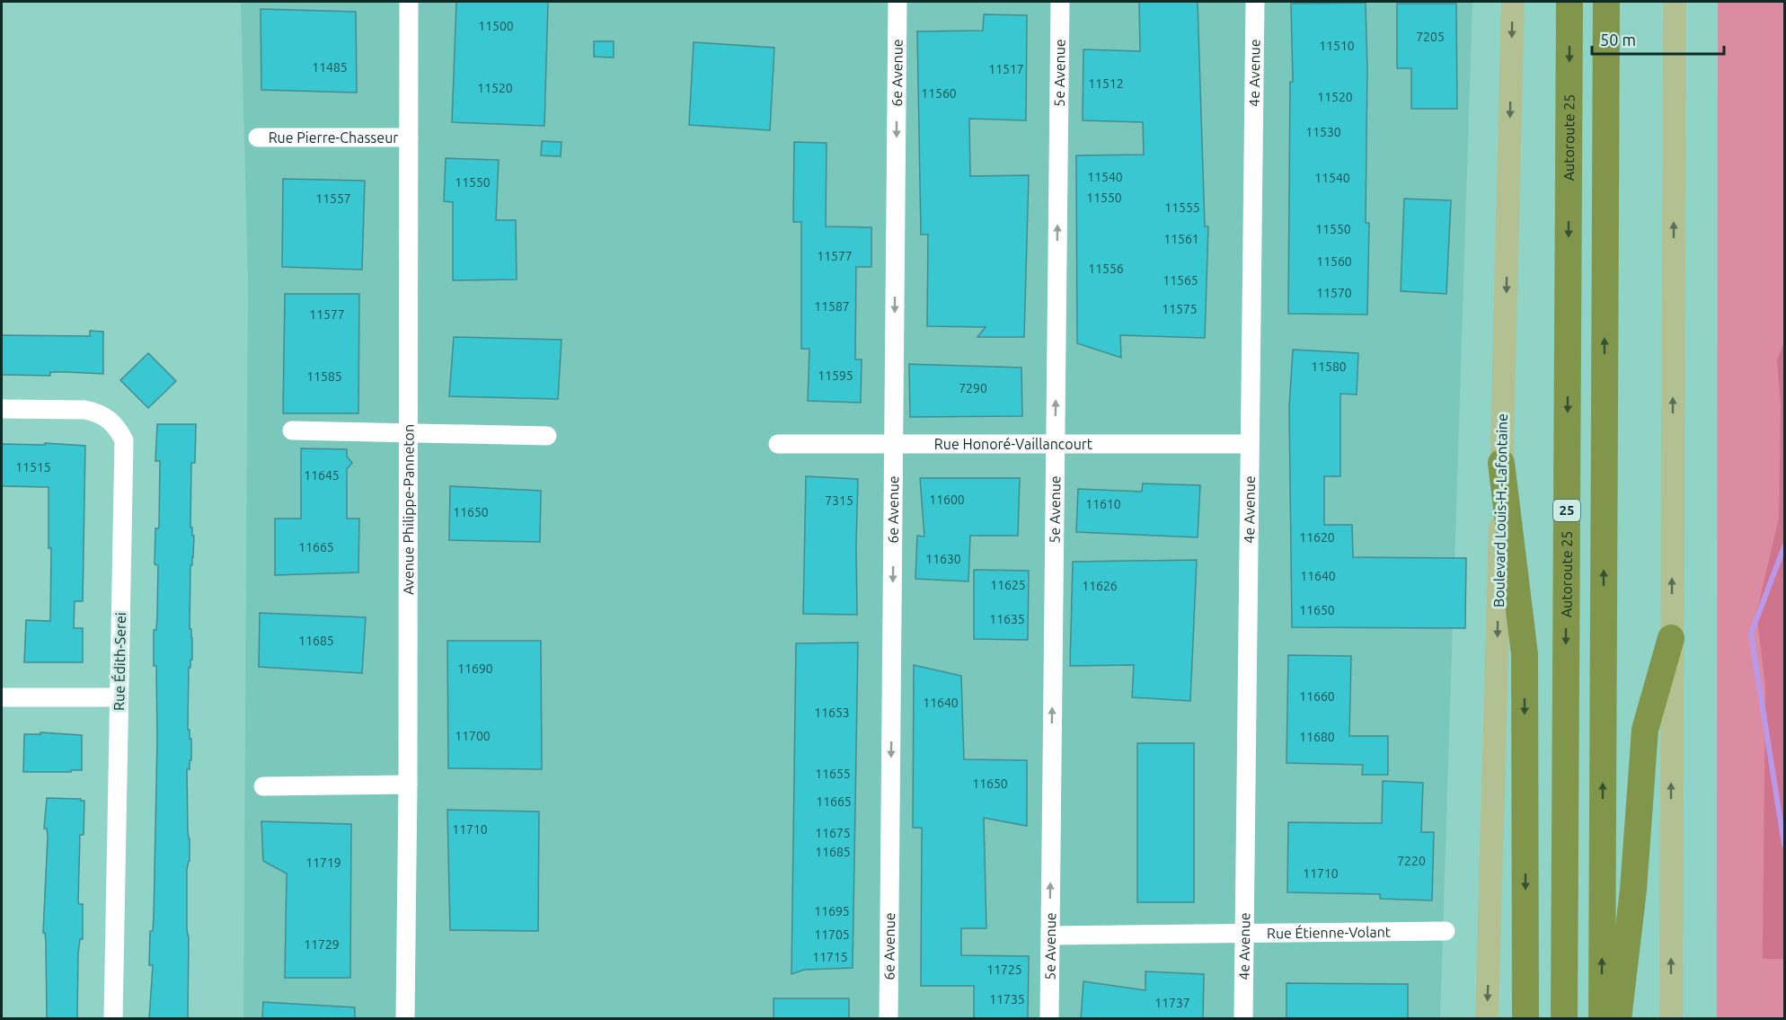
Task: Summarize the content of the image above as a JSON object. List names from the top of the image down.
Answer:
{
  "streets": {
    "highway": ["Autoroute 25", "25"],
    "main road": ["Boulevard Louis-H.-Lafontaine"],
    "street": [
      "6e Avenue",
      "5e Avenue",
      "4e Avenue",
      "Rue Pierre-Chasseur",
      "Rue Honoré-Vaillancourt",
      "Avenue Philippe-Panneton",
      "Rue Édith-Serei",
      "Rue Étienne-Volant"
    ]
  },
  "crossings": [
    ["6e Avenue", "Rue Honoré-Vaillancourt"],
    ["5e Avenue", "Rue Honoré-Vaillancourt"],
    ["5e Avenue", "Rue Étienne-Volant"],
    ["4e Avenue", "Rue Honoré-Vaillancourt"],
    ["4e Avenue", "Rue Étienne-Volant"],
    ["Rue Pierre-Chasseur", "Avenue Philippe-Panneton"]
  ],
  "one_way": ["6e Avenue", "5e Avenue"],
  "house_numbers": [
    "11500",
    "7205",
    "11510",
    "11485",
    "11517",
    "11512",
    "11520",
    "11560",
    "11520",
    "11530",
    "11540",
    "11540",
    "11550",
    "11550",
    "11557",
    "11555",
    "11550",
    "11561",
    "11577",
    "11560",
    "11556",
    "11565",
    "11570",
    "11587",
    "11575",
    "11577",
    "11580",
    "11595",
    "11585",
    "7290",
    "11515",
    "11645",
    "11600",
    "7315",
    "11610",
    "11650",
    "11620",
    "11665",
    "11630",
    "11640",
    "11625",
    "11626",
    "11650",
    "11635",
    "11685",
    "11690",
    "11660",
    "11640",
    "11653",
    "11700",
    "11680",
    "11655",
    "11650",
    "11665",
    "11710",
    "11675",
    "11685",
    "7220",
    "11719",
    "11710",
    "11695",
    "11705",
    "11729",
    "11715",
    "11725",
    "11735",
    "11737"
  ],
  "scale_bar": "50 m"
}
